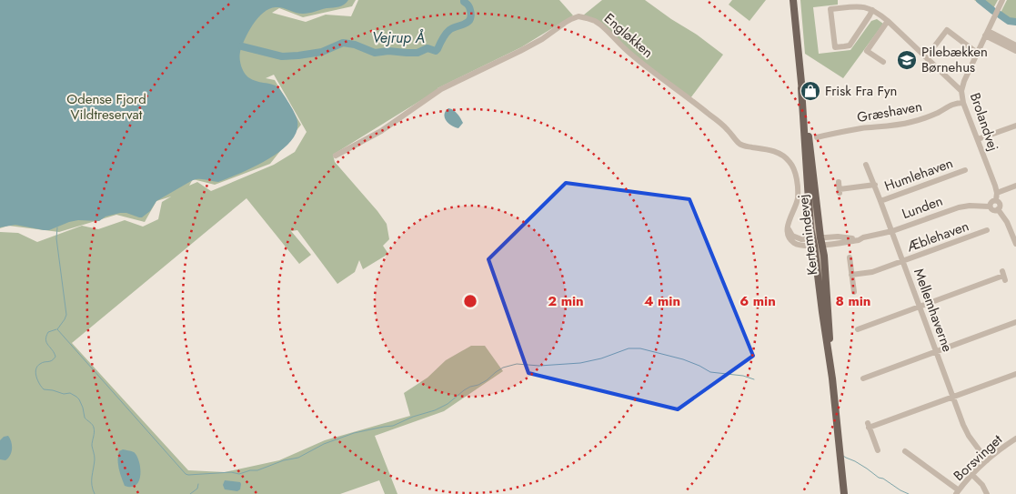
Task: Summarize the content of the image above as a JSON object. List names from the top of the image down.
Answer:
{
  "streets": {
    "main road": ["Kertemindevej"],
    "street": [
      "Engløkken",
      "Græshaven",
      "Brolandvej",
      "Humlehaven",
      "Lunden",
      "Æblehaven",
      "Mellemhaverne",
      "Borsvinget"
    ]
  },
  "crossings": [
    ["Engløkken", "Lunden"],
    ["Engløkken", "Kertemindevej"],
    ["Græshaven", "Brolandvej"],
    ["Humlehaven", "Mellemhaverne"],
    ["Lunden", "Kertemindevej"],
    ["Lunden", "Mellemhaverne"],
    ["Æblehaven", "Mellemhaverne"],
    ["Mellemhaverne", "Borsvinget"]
  ],
  "water": ["Vejrup Å"],
  "parks": ["Odense Fjord Vildtreservat"],
  "places": {
    "school or university": ["Pilebækken Børnehus"],
    "shop": ["Frisk Fra Fyn"]
  },
  "rings": [
    "2 min",
    "4 min",
    "6 min",
    "8 min"
  ]
}
